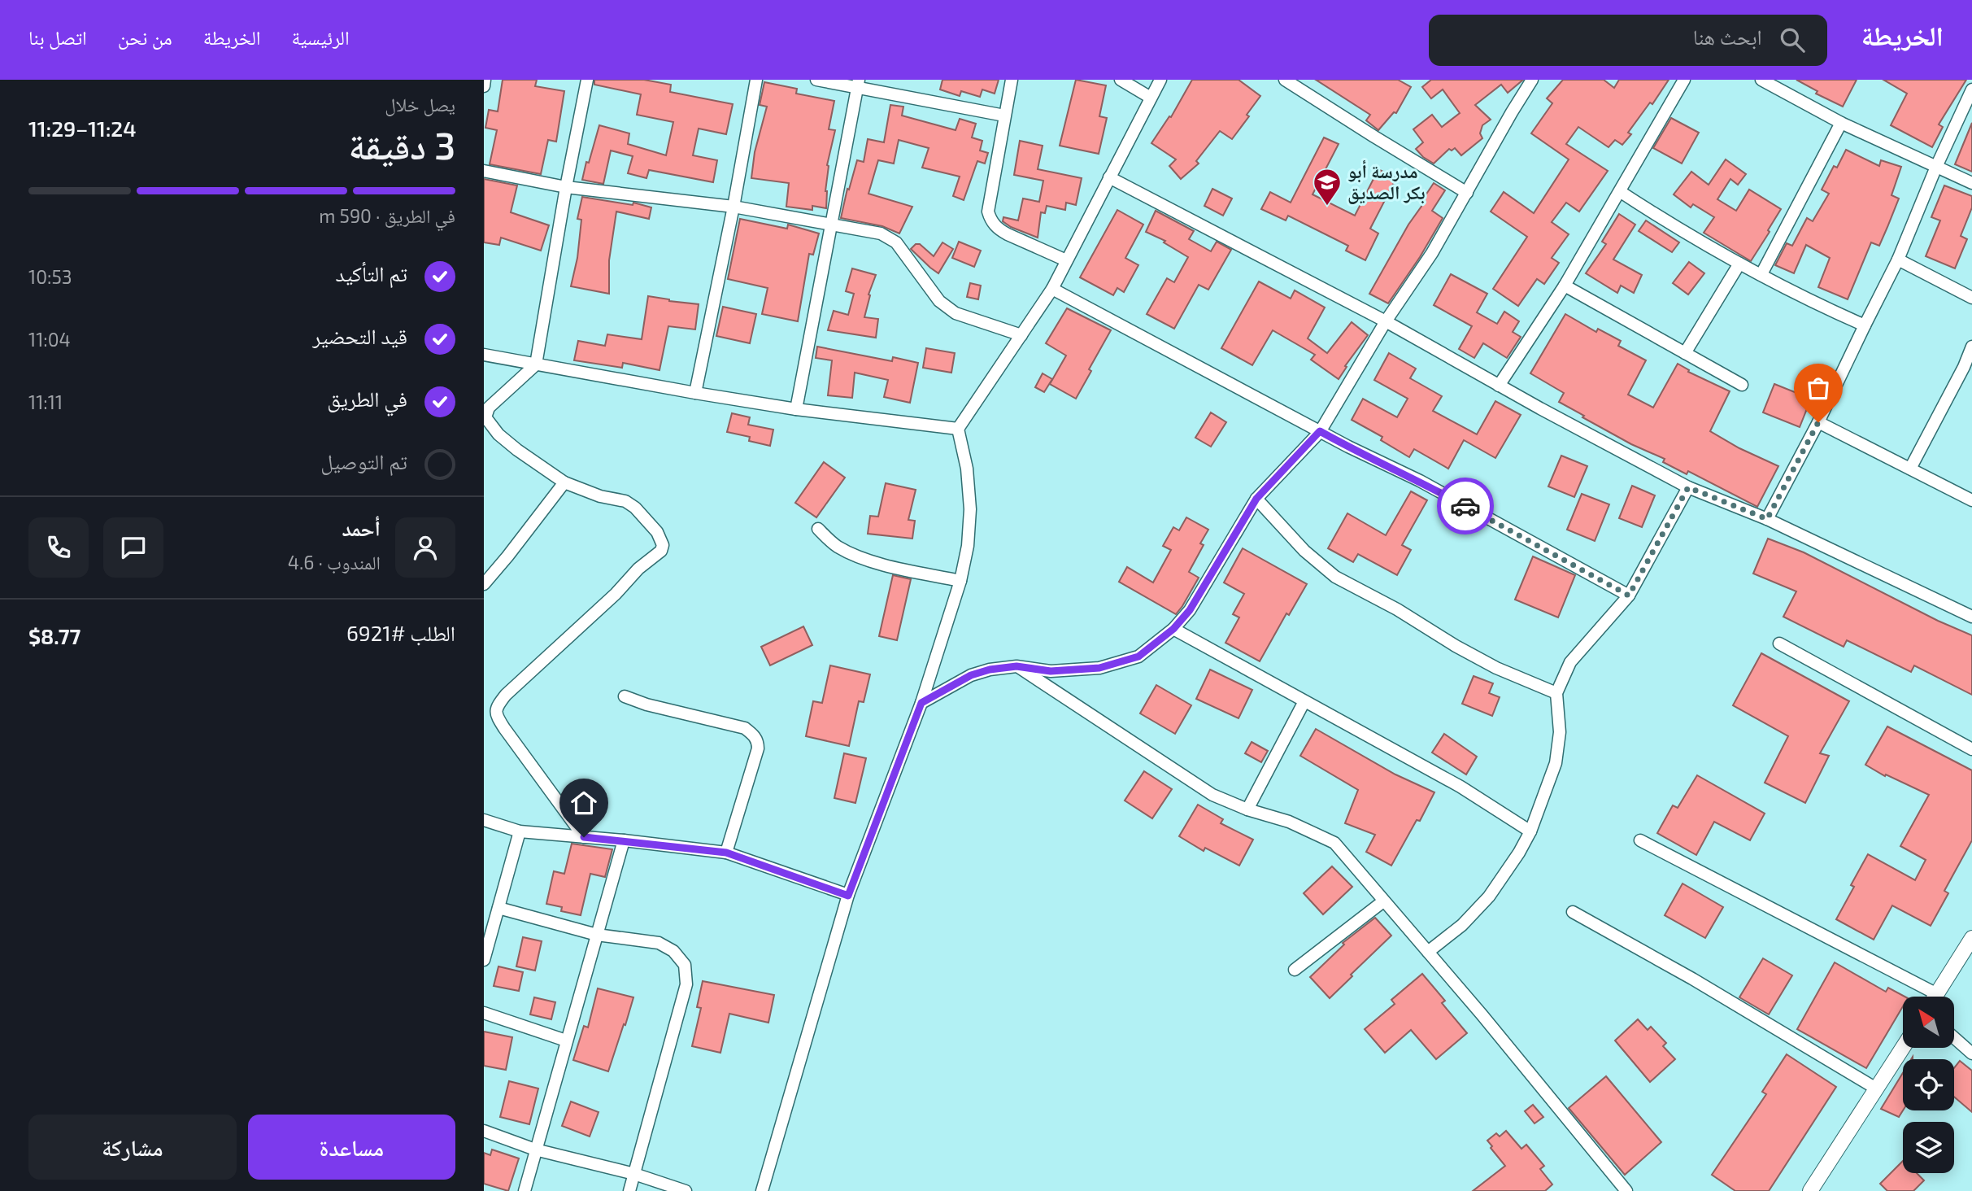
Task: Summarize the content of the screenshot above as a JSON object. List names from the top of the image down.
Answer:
{
  "places": {
    "school or university": ["مدرسة أبو بكر الصديق"]
  },
  "north": "top left",
  "page": {
    "header": "الخريطة",
    "search": "ابحث هنا",
    "nav": [
      "الرئيسية",
      "الخريطة",
      "من نحن",
      "اتصل بنا"
    ],
    "heading": ["3 دقيقة", "يصل خلال", "11:24–11:29"],
    "panel": [
      "أحمد",
      "المندوب · 4.6",
      "الطلب #6921",
      "$8.77"
    ],
    "bar": "في الطريق · 590 m",
    "list": [
      ["تم التأكيد", "10:53"],
      ["قيد التحضير", "11:04"],
      ["في الطريق", "11:11"],
      "تم التوصيل"
    ],
    "buttons": ["مساعدة", "مشاركة"]
  }
}
